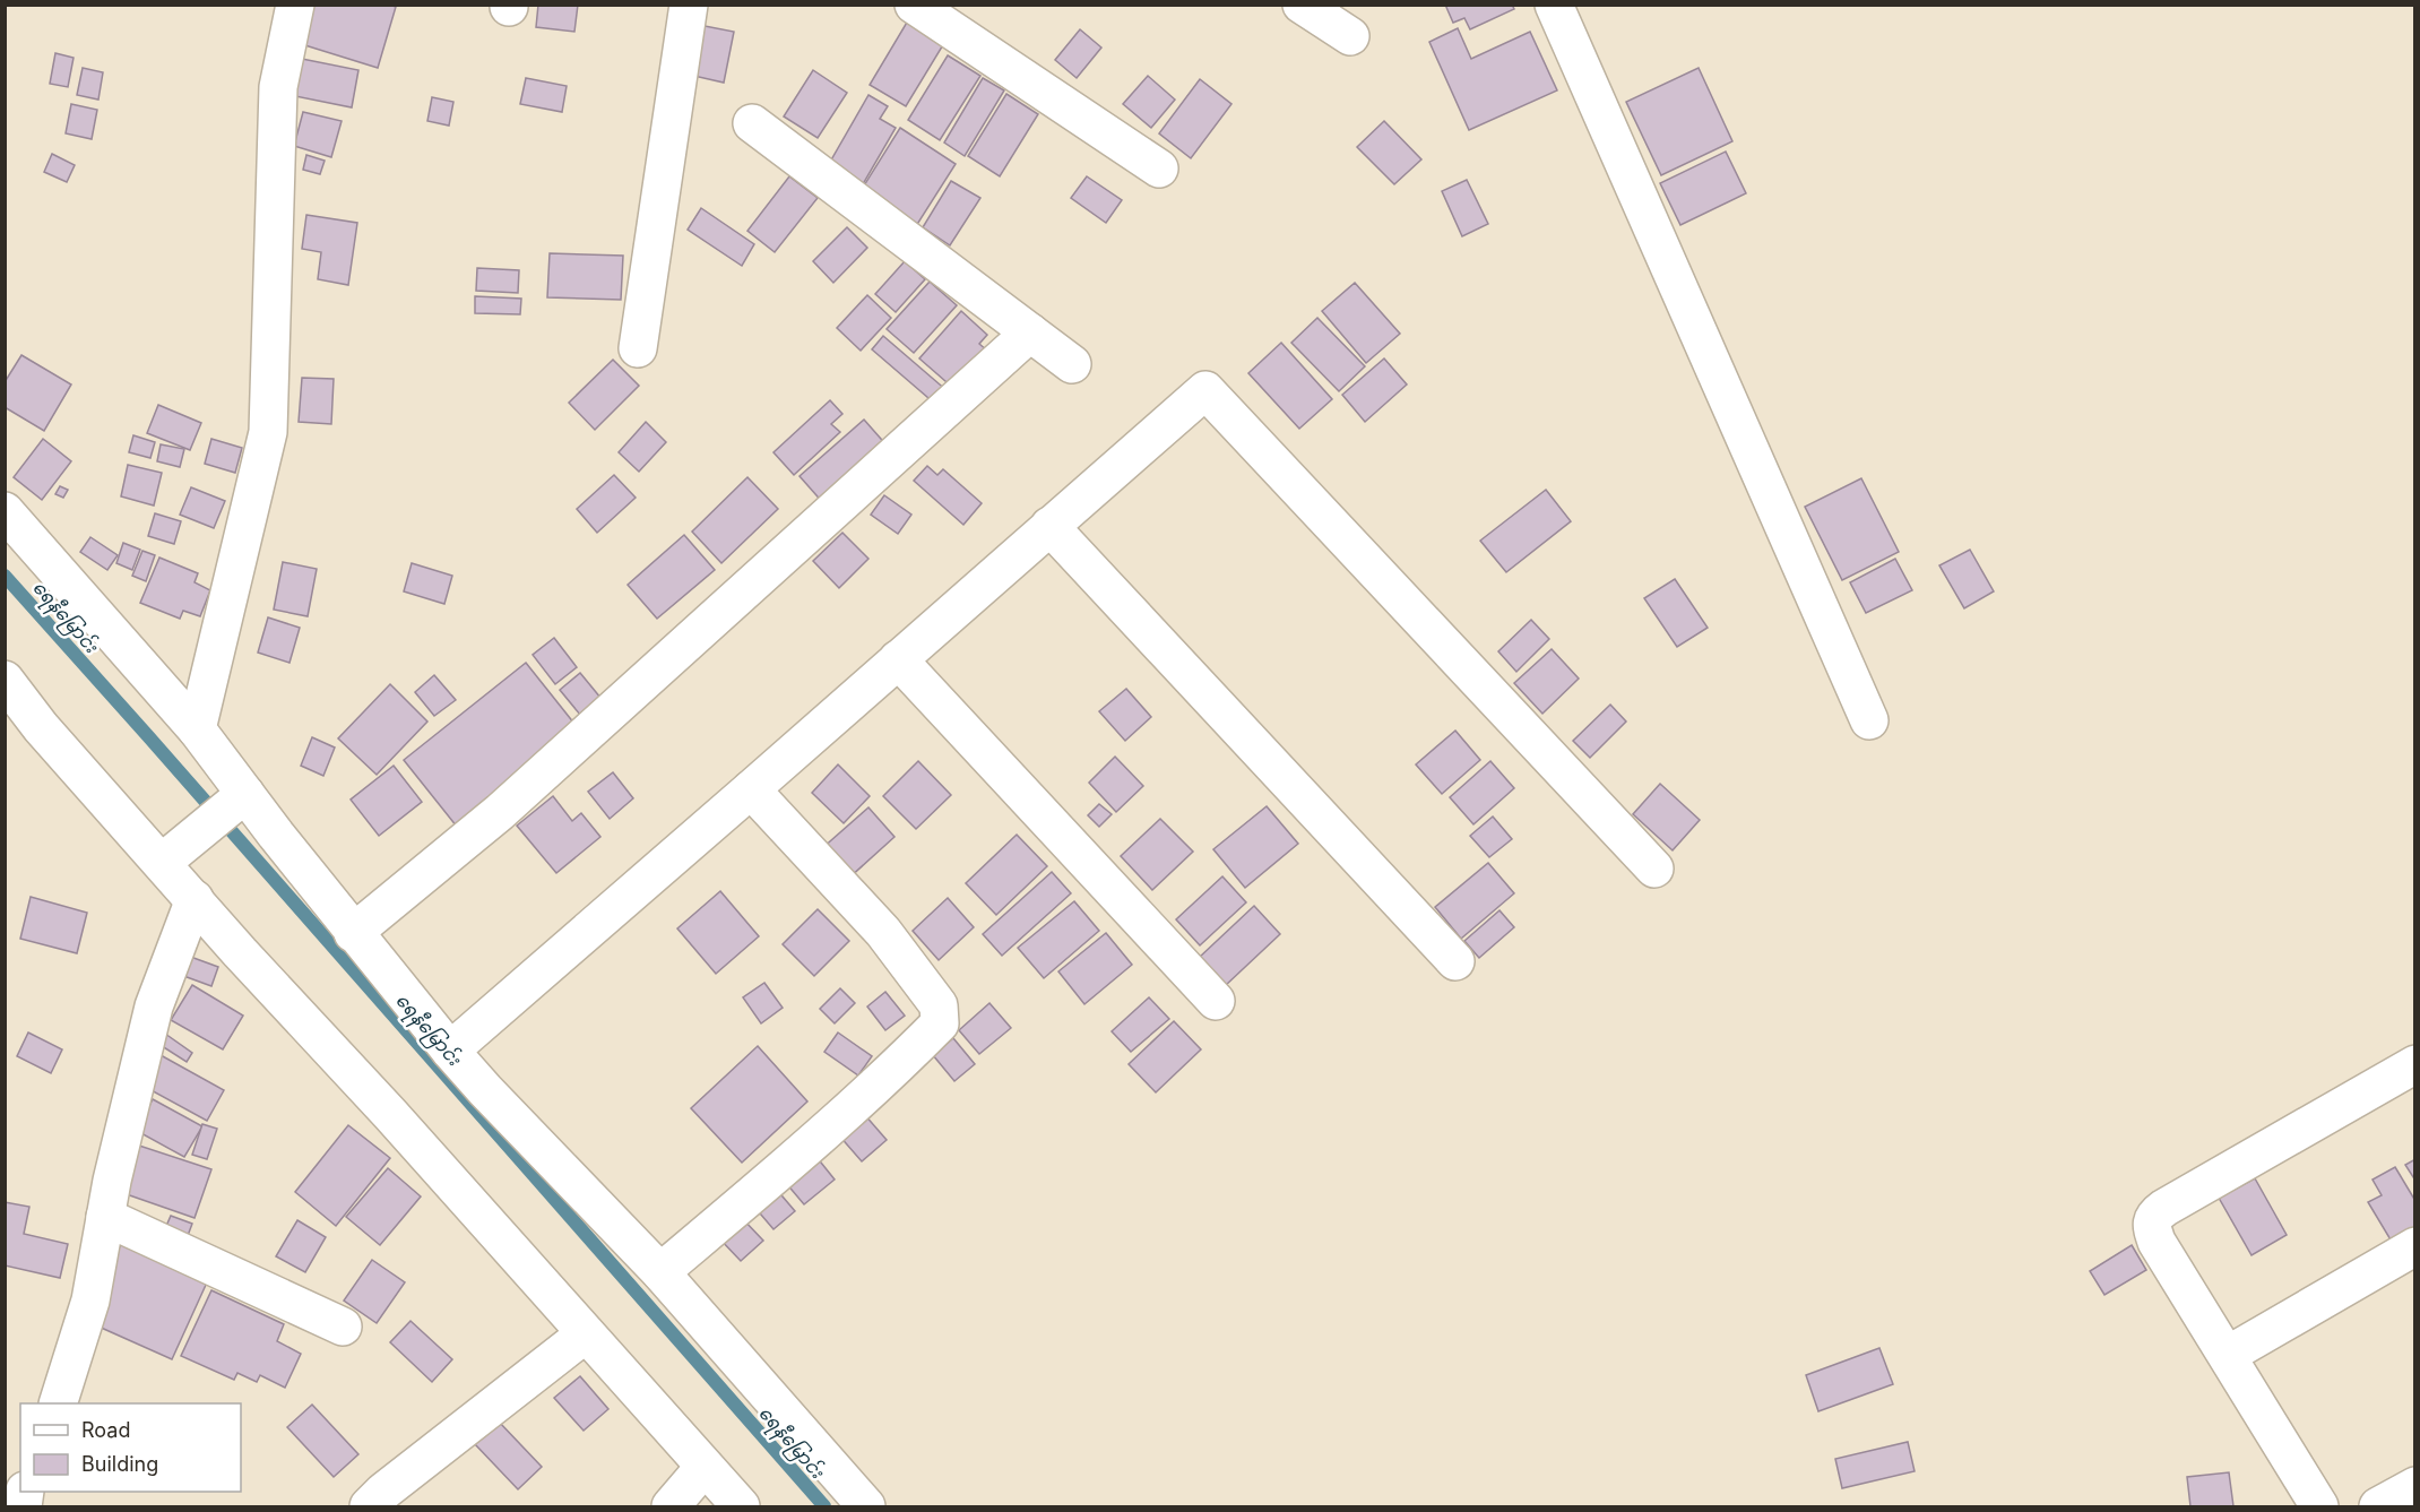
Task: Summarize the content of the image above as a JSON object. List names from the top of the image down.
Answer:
{
  "water": ["ရေနီမြောင်း"],
  "legend": ["Road", "Building"]
}
